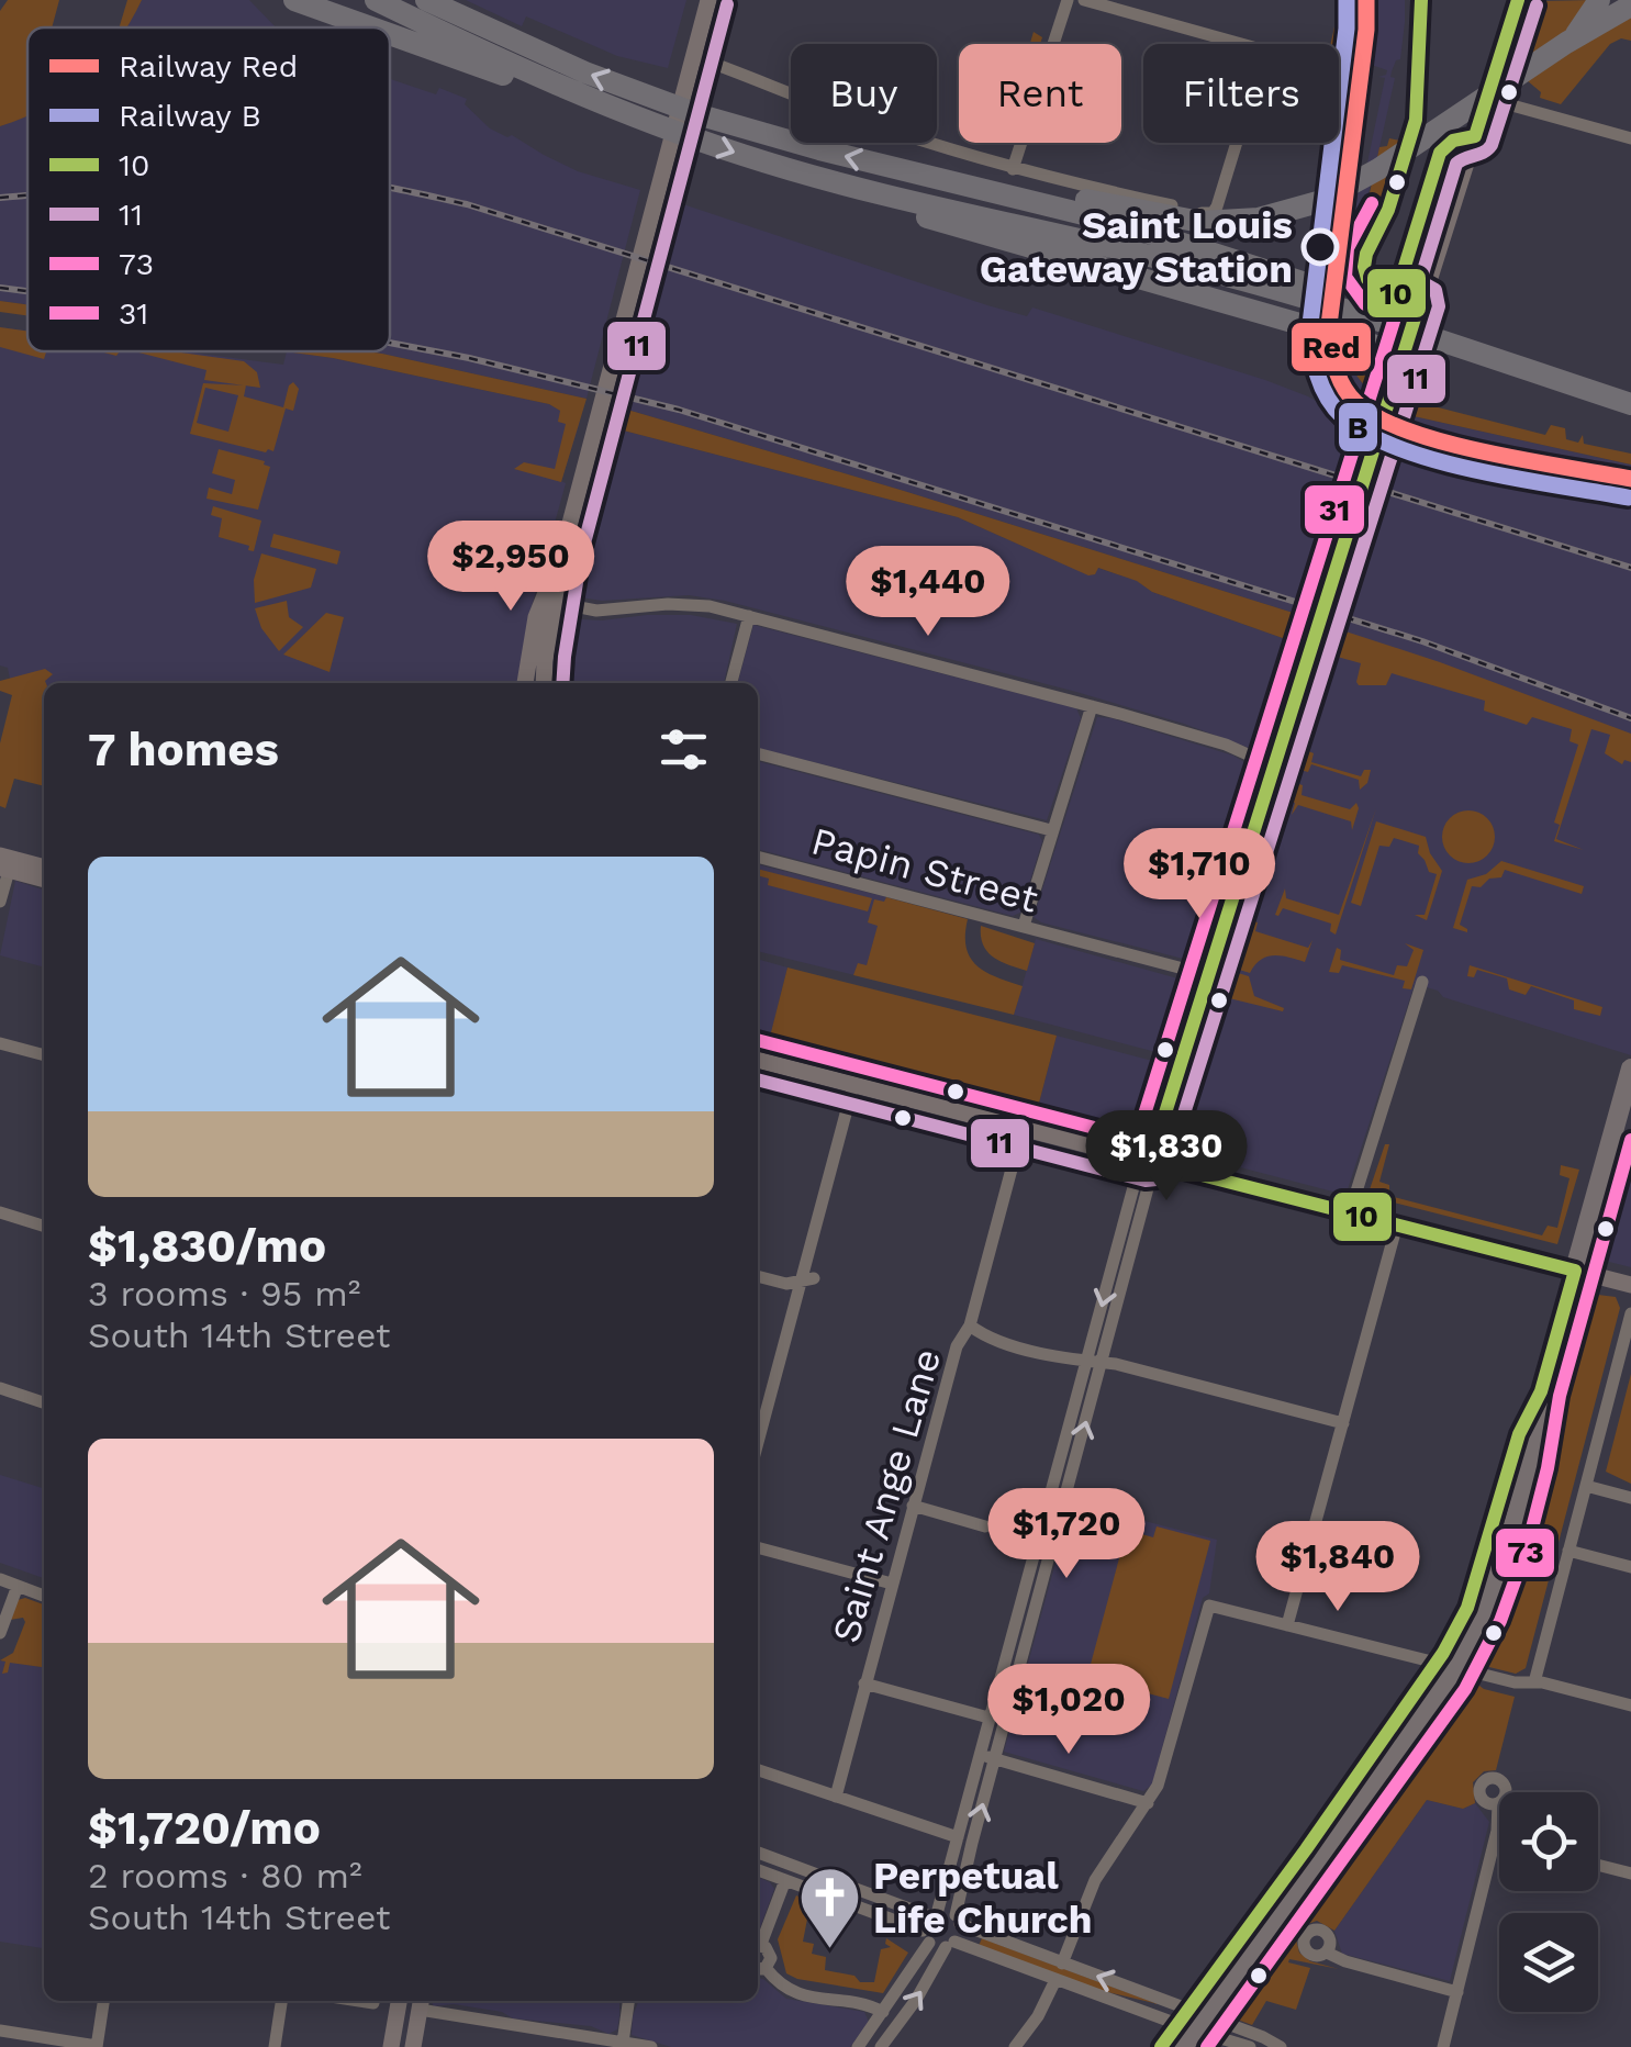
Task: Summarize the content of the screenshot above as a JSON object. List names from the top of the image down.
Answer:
{
  "streets": {
    "street": ["Papin Street", "Saint Ange Lane"]
  },
  "places": {
    "other": ["Saint Louis Gateway Station"],
    "church": ["Perpetual Life Church"]
  },
  "lines": [
    "rail line Red",
    "rail line B",
    "transit line 10",
    "transit line 11",
    "transit line 31",
    "transit line 73"
  ],
  "legend": [
    "Railway Red",
    "Railway B",
    "10",
    "11",
    "73",
    "31"
  ],
  "page": {
    "chip": ["Buy", "Rent", "Filters"],
    "price": [
      "$2,950",
      "$1,440",
      "$1,710",
      "$1,830",
      "$1,720",
      "$1,840",
      "$1,020"
    ],
    "heading": "7 homes",
    "list": [
      {
        "name": "$1,830/mo",
        "note": "3 rooms · 95 m² · South 14th Street"
      },
      {
        "name": "$1,720/mo",
        "note": "2 rooms · 80 m² · South 14th Street"
      }
    ]
  }
}
